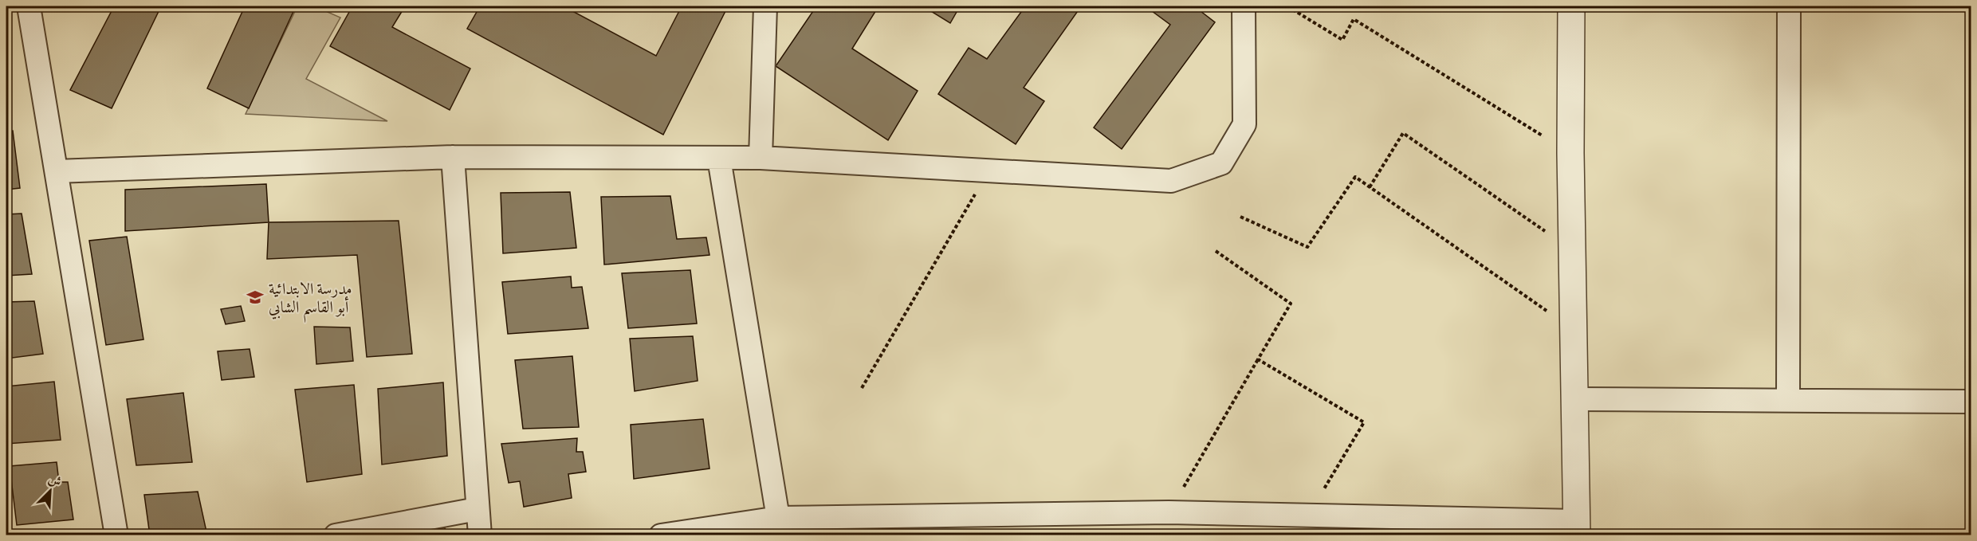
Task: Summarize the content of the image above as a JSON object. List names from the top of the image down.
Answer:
{
  "places": {
    "school or university": ["مدرسة الابتدائية أبو القاسم الشابي"]
  },
  "north": "top right"
}
